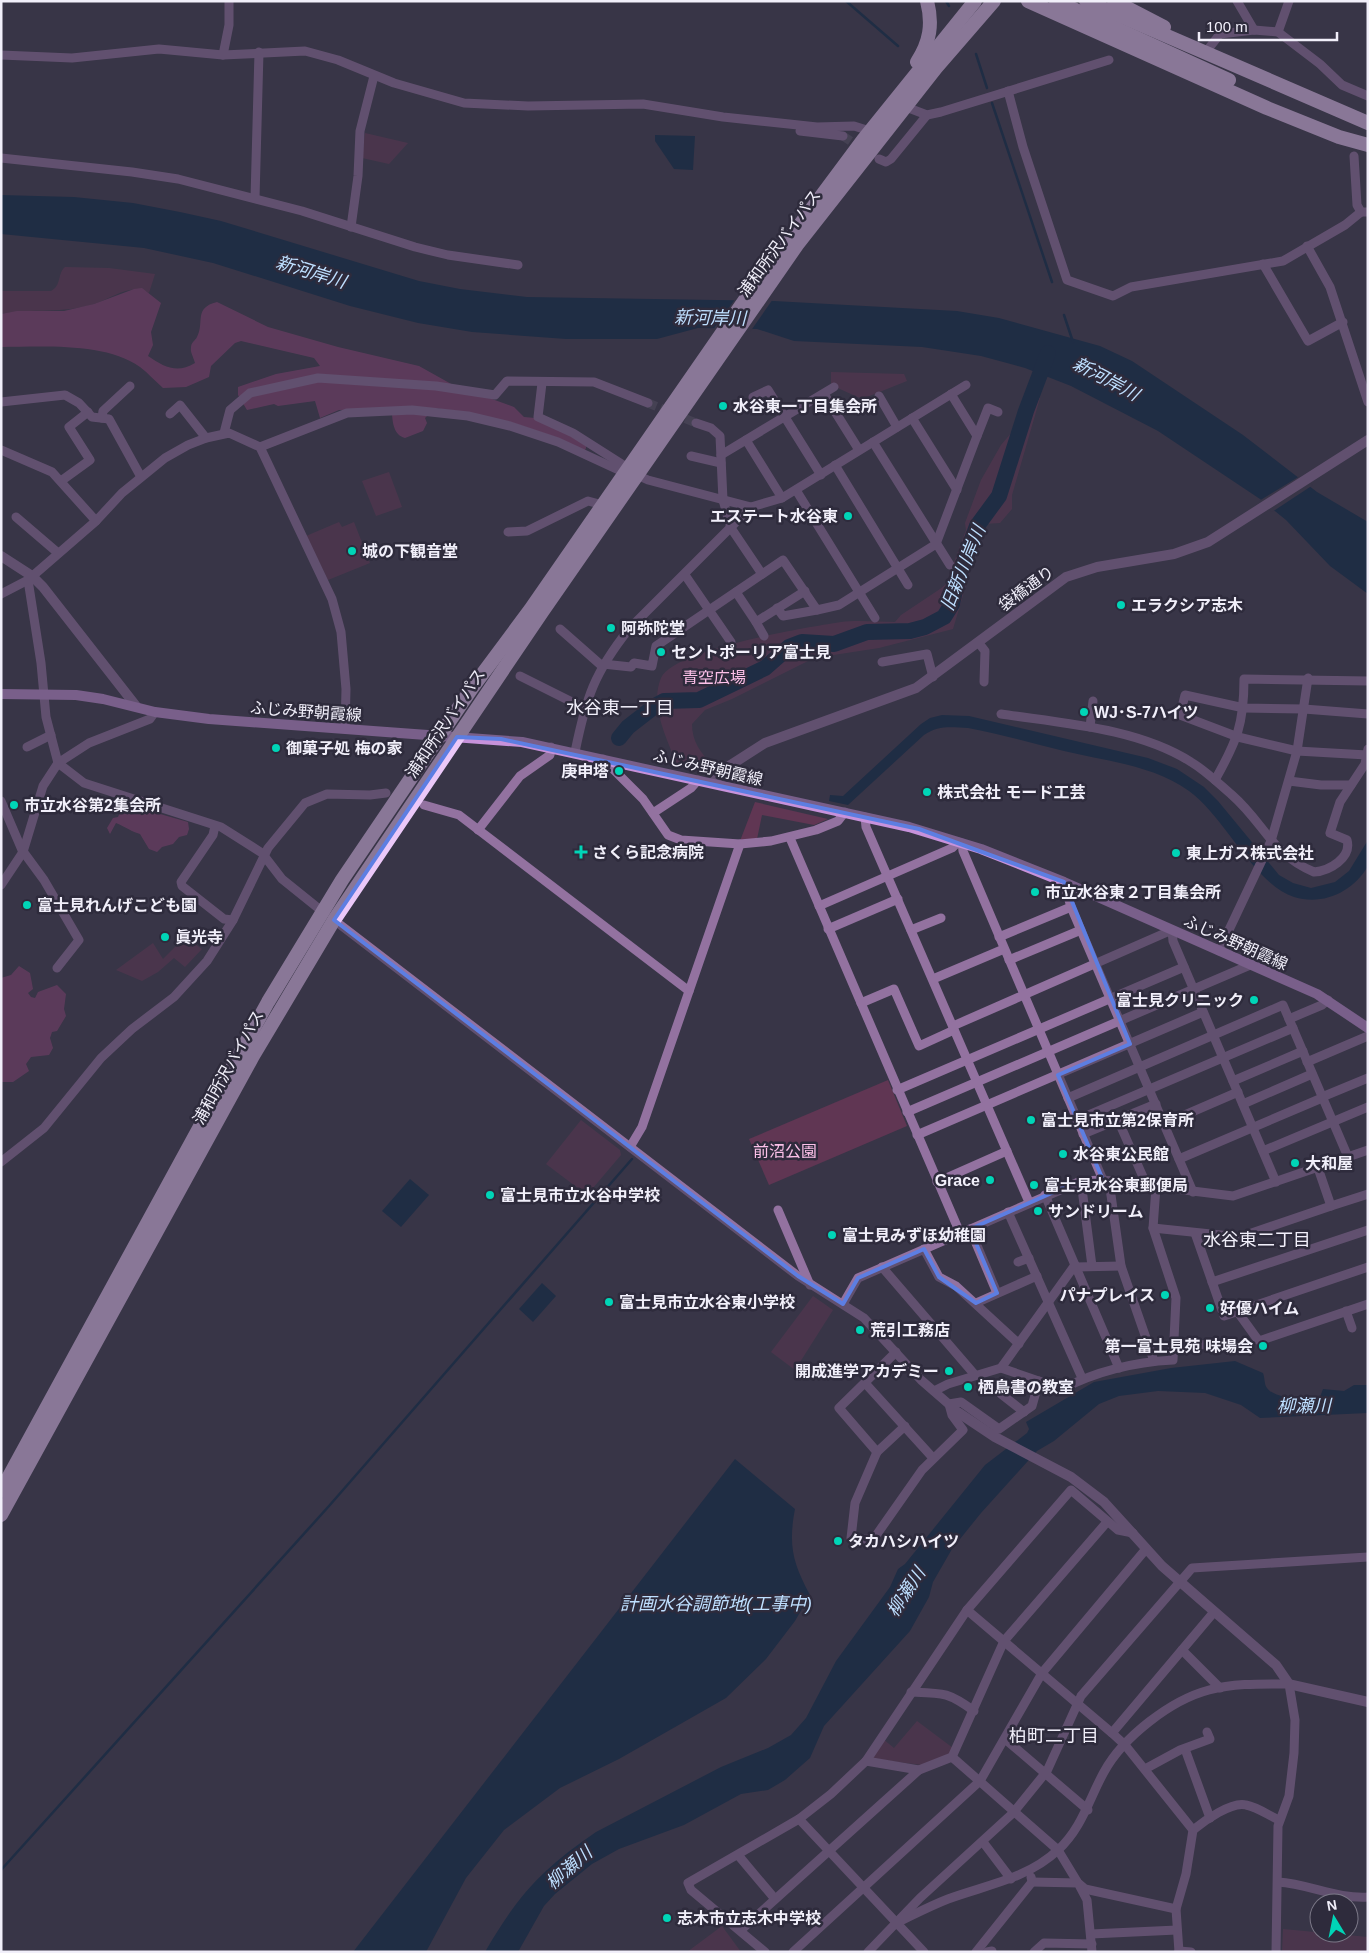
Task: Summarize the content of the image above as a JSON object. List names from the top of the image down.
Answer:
{
  "streets": {
    "highway": ["浦和所沢バイパス"],
    "main road": ["ふじみ野朝霞線"],
    "street": ["袋橋通り"]
  },
  "crossings": [
    ["浦和所沢バイパス", "ふじみ野朝霞線"],
    ["袋橋通り", "ふじみ野朝霞線"]
  ],
  "districts": ["水谷東一丁目", "水谷東二丁目", "柏町二丁目"],
  "water": [
    "新河岸川",
    "旧新川岸川",
    "柳瀬川",
    "計画水谷調節地(工事中)"
  ],
  "parks": ["青空広場", "前沼公園"],
  "places": {
    "other": [
      "水谷東一丁目集会所",
      "エステート水谷東",
      "城の下観音堂",
      "エラクシア志木",
      "阿弥陀堂",
      "セントポーリア富士見",
      "WJ･S-7ハイツ",
      "御菓子処 梅の家",
      "庚申塔",
      "株式会社 モード工芸",
      "市立水谷第2集会所",
      "東上ガス株式会社",
      "市立水谷東２丁目集会所",
      "富士見れんげこども園",
      "眞光寺",
      "富士見クリニック",
      "富士見市立第2保育所",
      "水谷東公民館",
      "大和屋",
      "Grace",
      "富士見水谷東郵便局",
      "富士見市立水谷中学校",
      "サンドリーム",
      "富士見みずほ幼稚園",
      "パナプレイス",
      "富士見市立水谷東小学校",
      "好優ハイム",
      "荒引工務店",
      "第一富士見苑 味場会",
      "開成進学アカデミー",
      "栖鳥書の教室",
      "タカハシハイツ",
      "志木市立志木中学校"
    ],
    "health": ["さくら記念病院"]
  },
  "scale_bar": "100 m",
  "north": "top"
}
